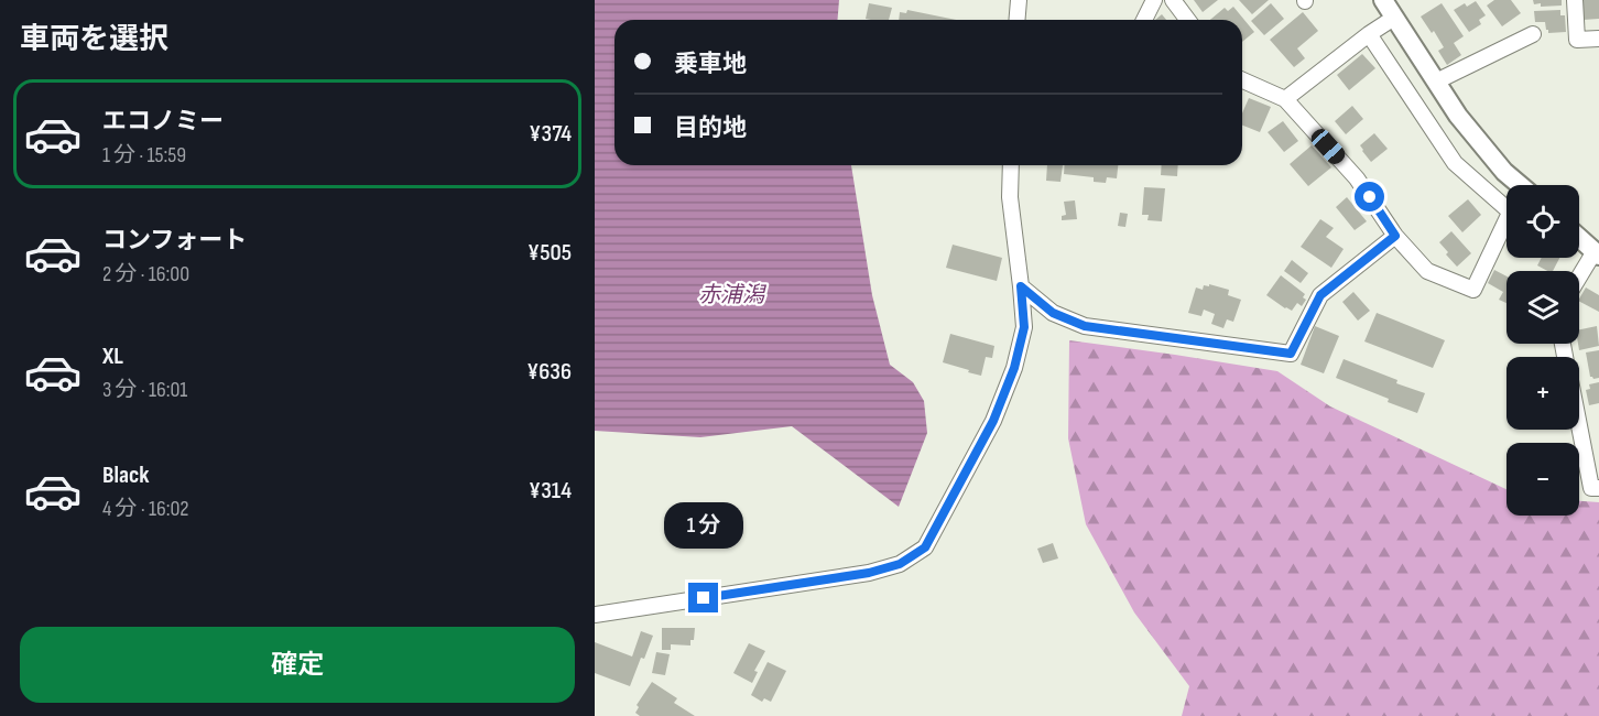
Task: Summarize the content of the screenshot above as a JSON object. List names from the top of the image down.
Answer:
{
  "water": ["赤浦潟"],
  "page": {
    "heading": "車両を選択",
    "banner": ["乗車地", "目的地"],
    "list": [
      {
        "name": "エコノミー",
        "note": "1 分 · 15:59",
        "value": "¥374"
      },
      {
        "name": "コンフォート",
        "note": "2 分 · 16:00",
        "value": "¥505"
      },
      {
        "name": "XL",
        "note": "3 分 · 16:01",
        "value": "¥636"
      },
      {
        "name": "Black",
        "note": "4 分 · 16:02",
        "value": "¥314"
      }
    ],
    "map_buttons": ["+", "−"],
    "bubble": "1 分",
    "buttons": "確定"
  }
}
